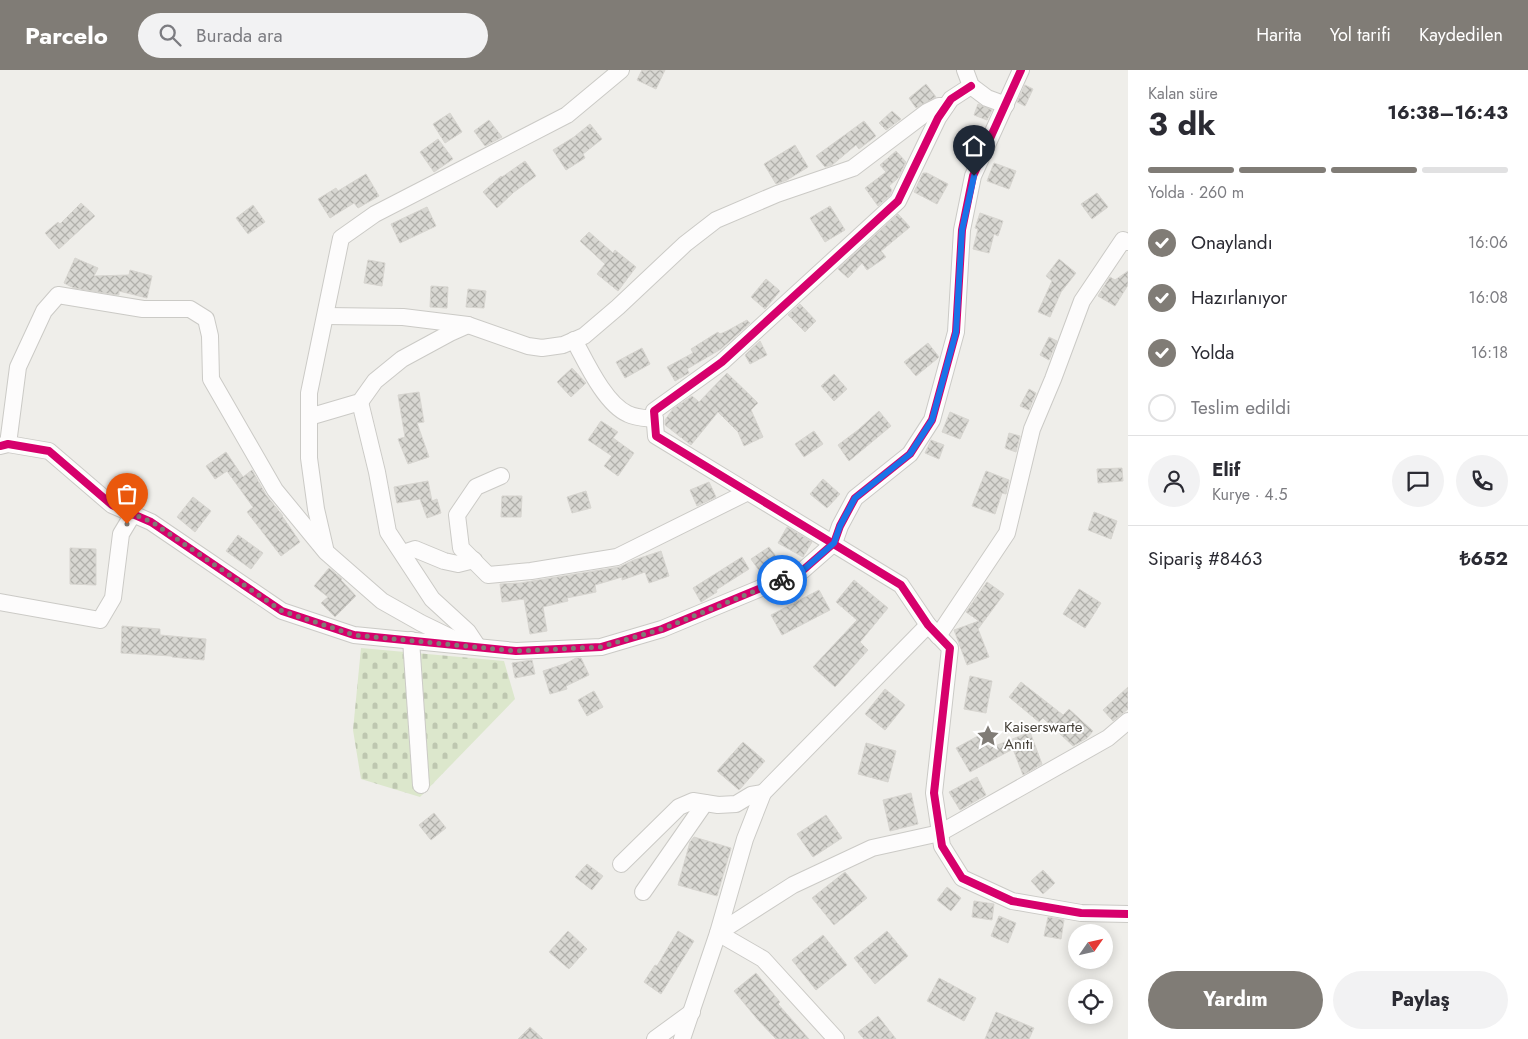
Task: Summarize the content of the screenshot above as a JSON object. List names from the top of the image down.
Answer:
{
  "places": {
    "place": ["Kaiserswarte Anıtı"]
  },
  "north": "top right",
  "page": {
    "header": "Parcelo",
    "search": "Burada ara",
    "nav": ["Harita", "Yol tarifi", "Kaydedilen"],
    "heading": ["3 dk", "Kalan süre", "16:38–16:43"],
    "panel": [
      "Elif",
      "Kurye · 4.5",
      "Sipariş #8463",
      "₺652"
    ],
    "bar": "Yolda · 260 m",
    "list": [
      ["Onaylandı", "16:06"],
      ["Hazırlanıyor", "16:08"],
      ["Yolda", "16:18"],
      "Teslim edildi"
    ],
    "buttons": ["Yardım", "Paylaş"]
  }
}
